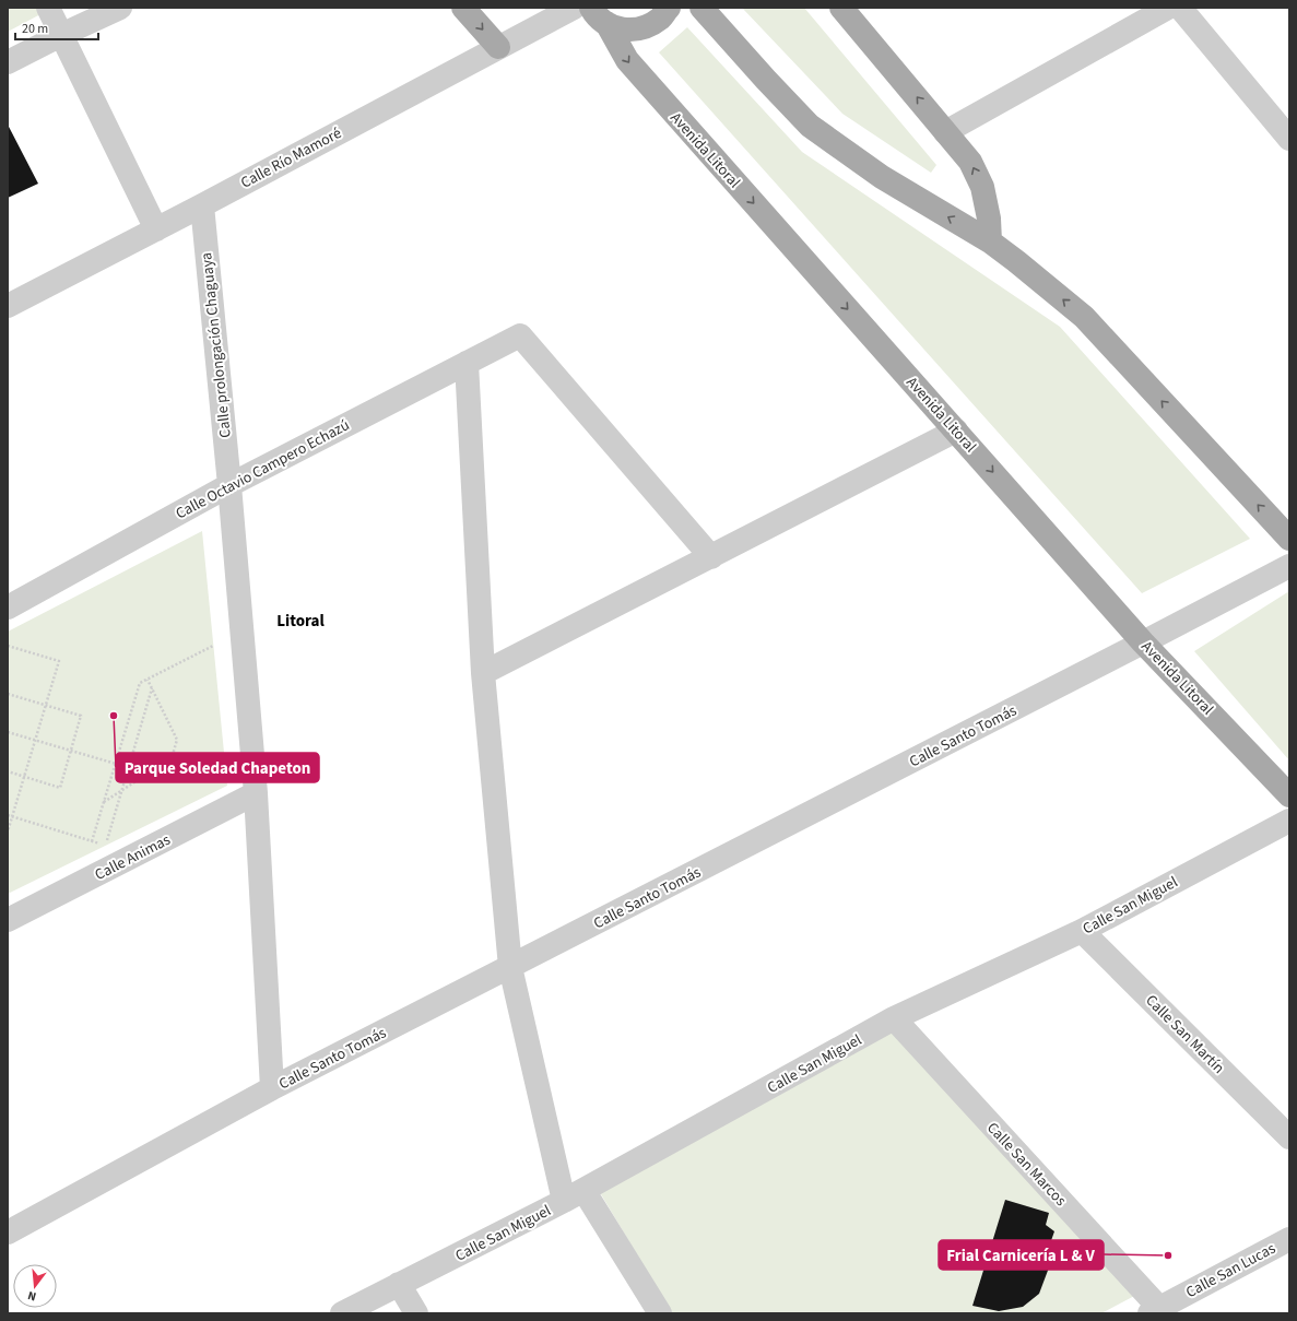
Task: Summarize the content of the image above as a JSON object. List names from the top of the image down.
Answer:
{
  "streets": {
    "main road": ["Avenida Litoral"],
    "street": [
      "Calle Río Mamoré",
      "Calle prolongación Chaguaya",
      "Calle Octavio Campero Echazú",
      "Calle Santo Tomás",
      "Calle Animas",
      "Calle San Miguel",
      "Calle San Martín",
      "Calle San Marcos",
      "Calle San Lucas"
    ]
  },
  "crossings": [
    ["Avenida Litoral", "Calle Santo Tomás"],
    ["Calle Río Mamoré", "Calle prolongación Chaguaya"],
    ["Calle prolongación Chaguaya", "Calle Octavio Campero Echazú"],
    ["Calle prolongación Chaguaya", "Calle Santo Tomás"],
    ["Calle prolongación Chaguaya", "Calle Animas"],
    ["Calle San Miguel", "Calle San Martín"],
    ["Calle San Miguel", "Calle San Marcos"],
    ["Calle San Marcos", "Calle San Lucas"]
  ],
  "districts": ["Litoral"],
  "places": ["Parque Soledad Chapeton", "Frial Carnicería L & V"],
  "scale_bar": "20 m",
  "north": "bottom"
}
